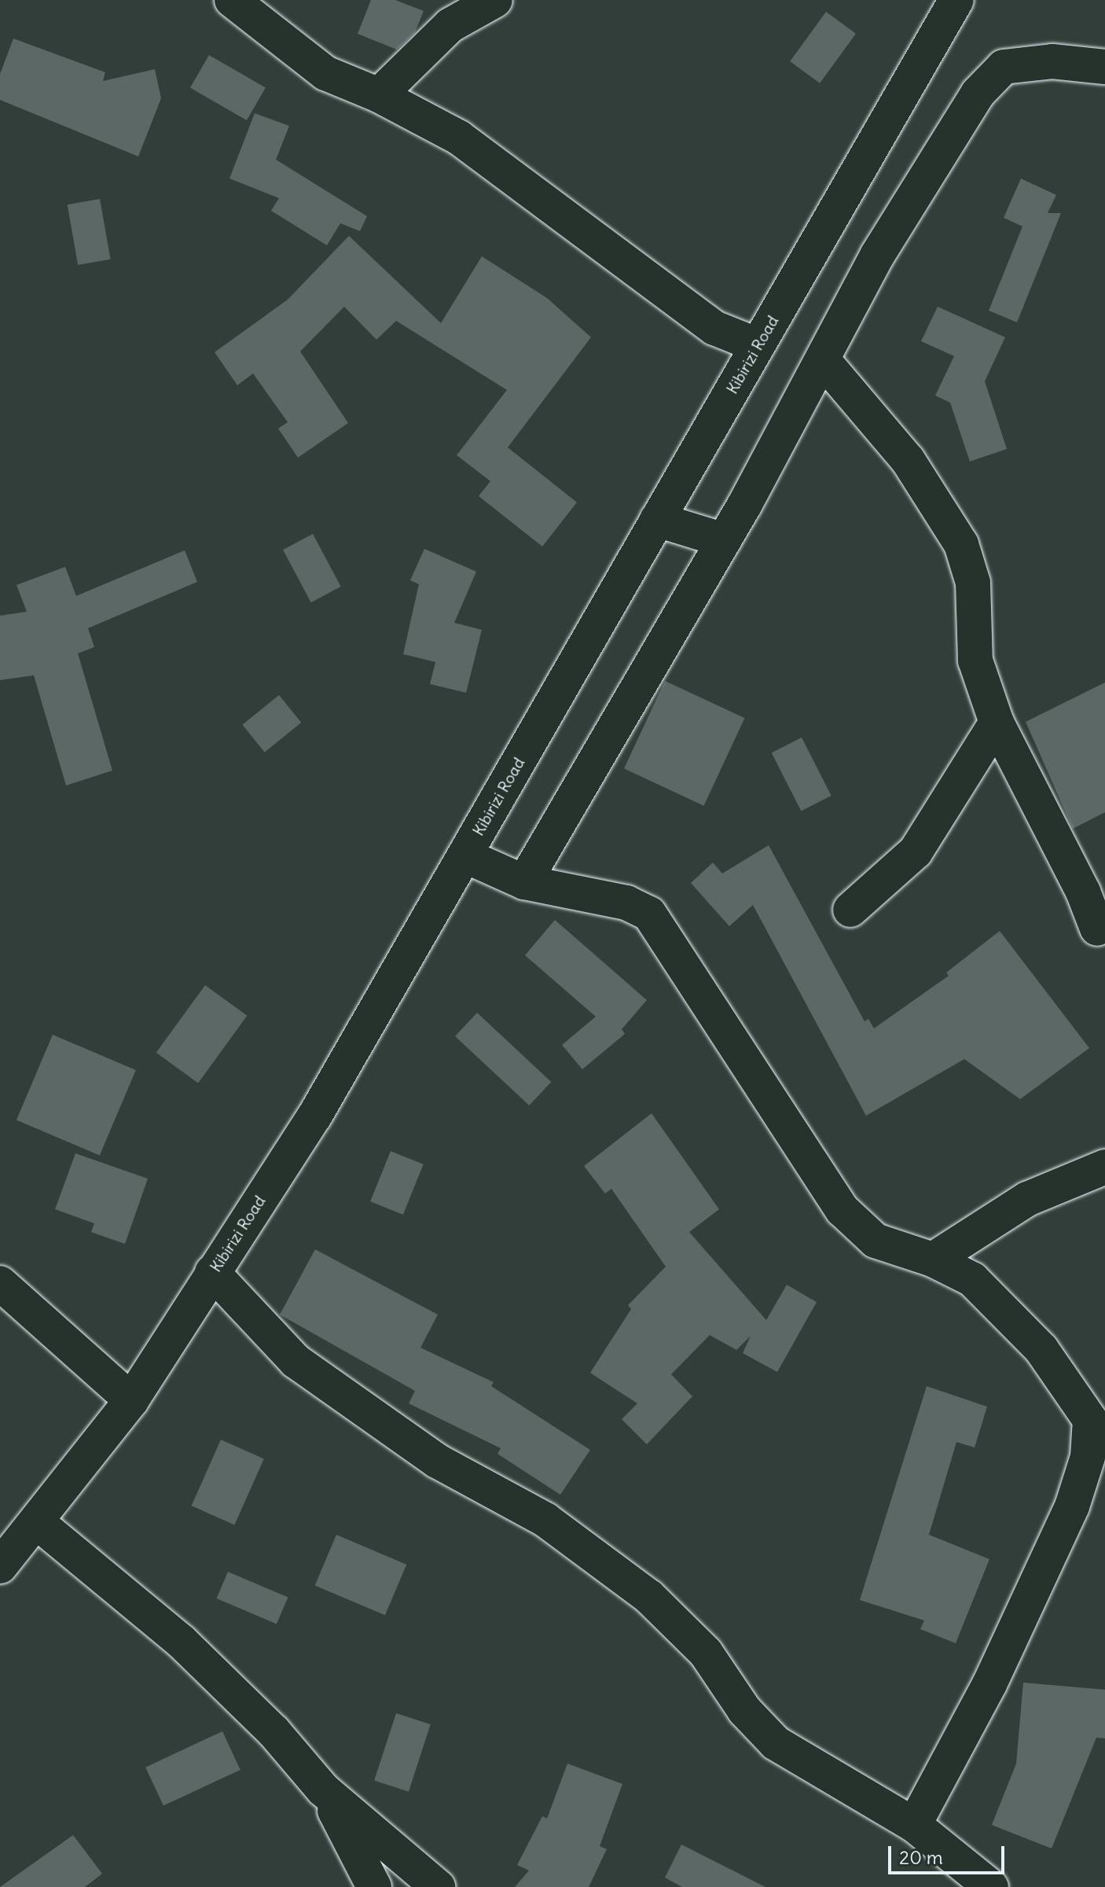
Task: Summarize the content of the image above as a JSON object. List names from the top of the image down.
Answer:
{
  "streets": {
    "street": ["Kibirizi Road"]
  },
  "scale_bar": "20 m"
}
